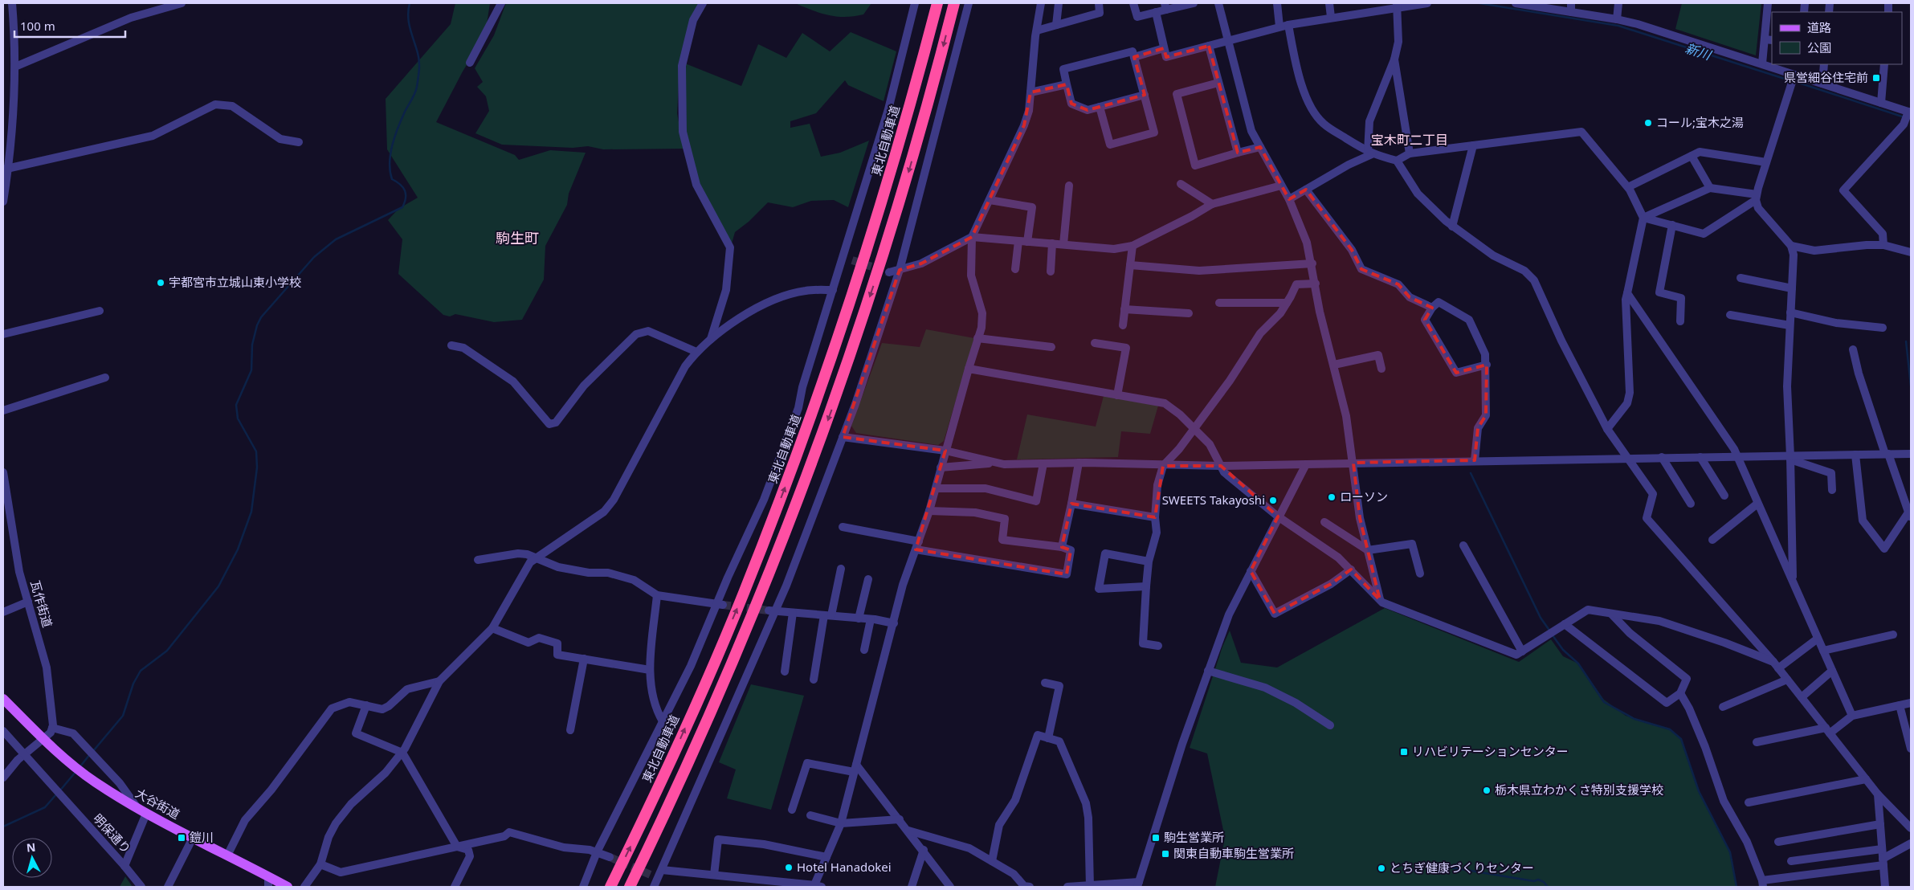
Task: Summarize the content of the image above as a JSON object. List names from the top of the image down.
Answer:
{
  "streets": {
    "highway": ["東北自動車道"],
    "main road": ["大谷街道"],
    "street": ["瓦作街道", "明保通り"]
  },
  "districts": ["宝木町二丁目", "駒生町"],
  "water": ["新川"],
  "places": {
    "transit": [
      "県営細谷住宅前",
      "リハビリテーションセンター",
      "鎧川",
      "駒生営業所",
      "関東自動車駒生営業所"
    ],
    "other": [
      "コール;宝木之湯",
      "宇都宮市立城山東小学校",
      "ローソン",
      "SWEETS Takayoshi",
      "栃木県立わかくさ特別支援学校",
      "Hotel Hanadokei",
      "とちぎ健康づくりセンター"
    ]
  },
  "legend": ["道路", "公園"],
  "scale_bar": "100 m",
  "north": "top"
}
